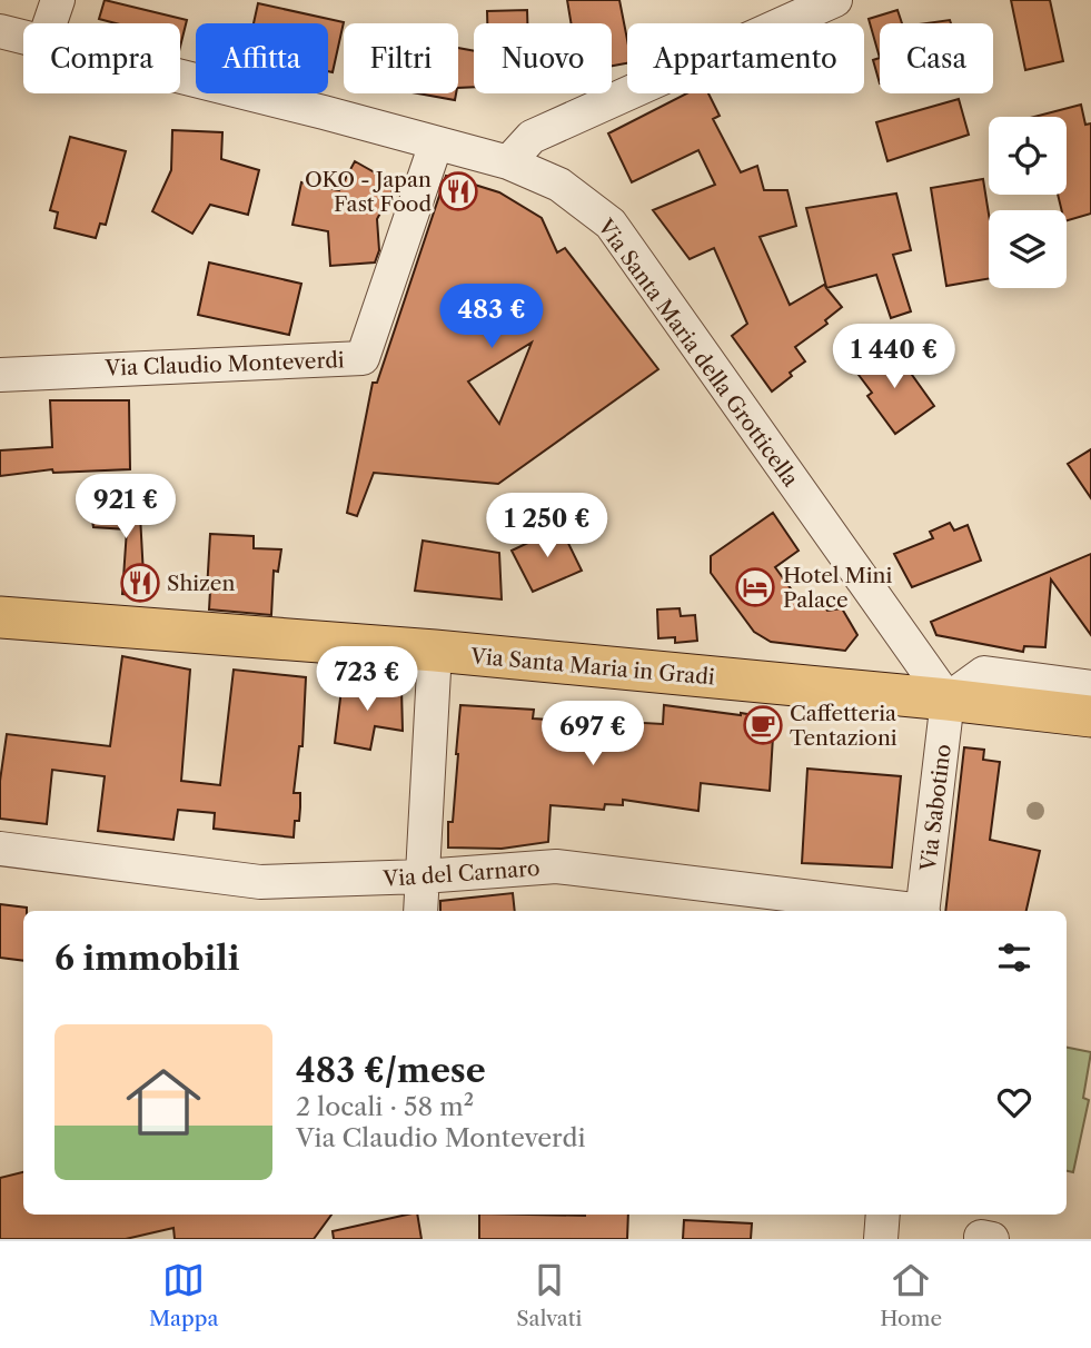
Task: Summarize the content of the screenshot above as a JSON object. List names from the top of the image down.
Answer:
{
  "streets": {
    "main road": ["Via Santa Maria in Gradi"],
    "street": [
      "Via Santa Maria della Grotticella",
      "Via Claudio Monteverdi",
      "Via Sabotino",
      "Via del Carnaro"
    ]
  },
  "crossings": [
    ["Via Santa Maria della Grotticella", "Via Claudio Monteverdi"],
    ["Via Santa Maria della Grotticella", "Via Santa Maria in Gradi"],
    ["Via Santa Maria della Grotticella", "Via Sabotino"],
    ["Via Santa Maria in Gradi", "Via Sabotino"]
  ],
  "places": {
    "restaurant": ["OKO - Japan Fast Food", "Shizen"],
    "hotel": ["Hotel Mini Palace"],
    "cafe": ["Caffetteria Tentazioni"]
  },
  "page": {
    "chip": [
      "Compra",
      "Affitta",
      "Filtri",
      "Nuovo",
      "Appartamento",
      "Casa"
    ],
    "price": [
      "483 €",
      "1 440 €",
      "921 €",
      "1 250 €",
      "723 €",
      "697 €"
    ],
    "heading": "6 immobili",
    "list": [
      {
        "name": "483 €/mese",
        "note": "2 locali · 58 m² · Via Claudio Monteverdi"
      }
    ],
    "tabs": ["Mappa", "Salvati", "Home"]
  }
}
